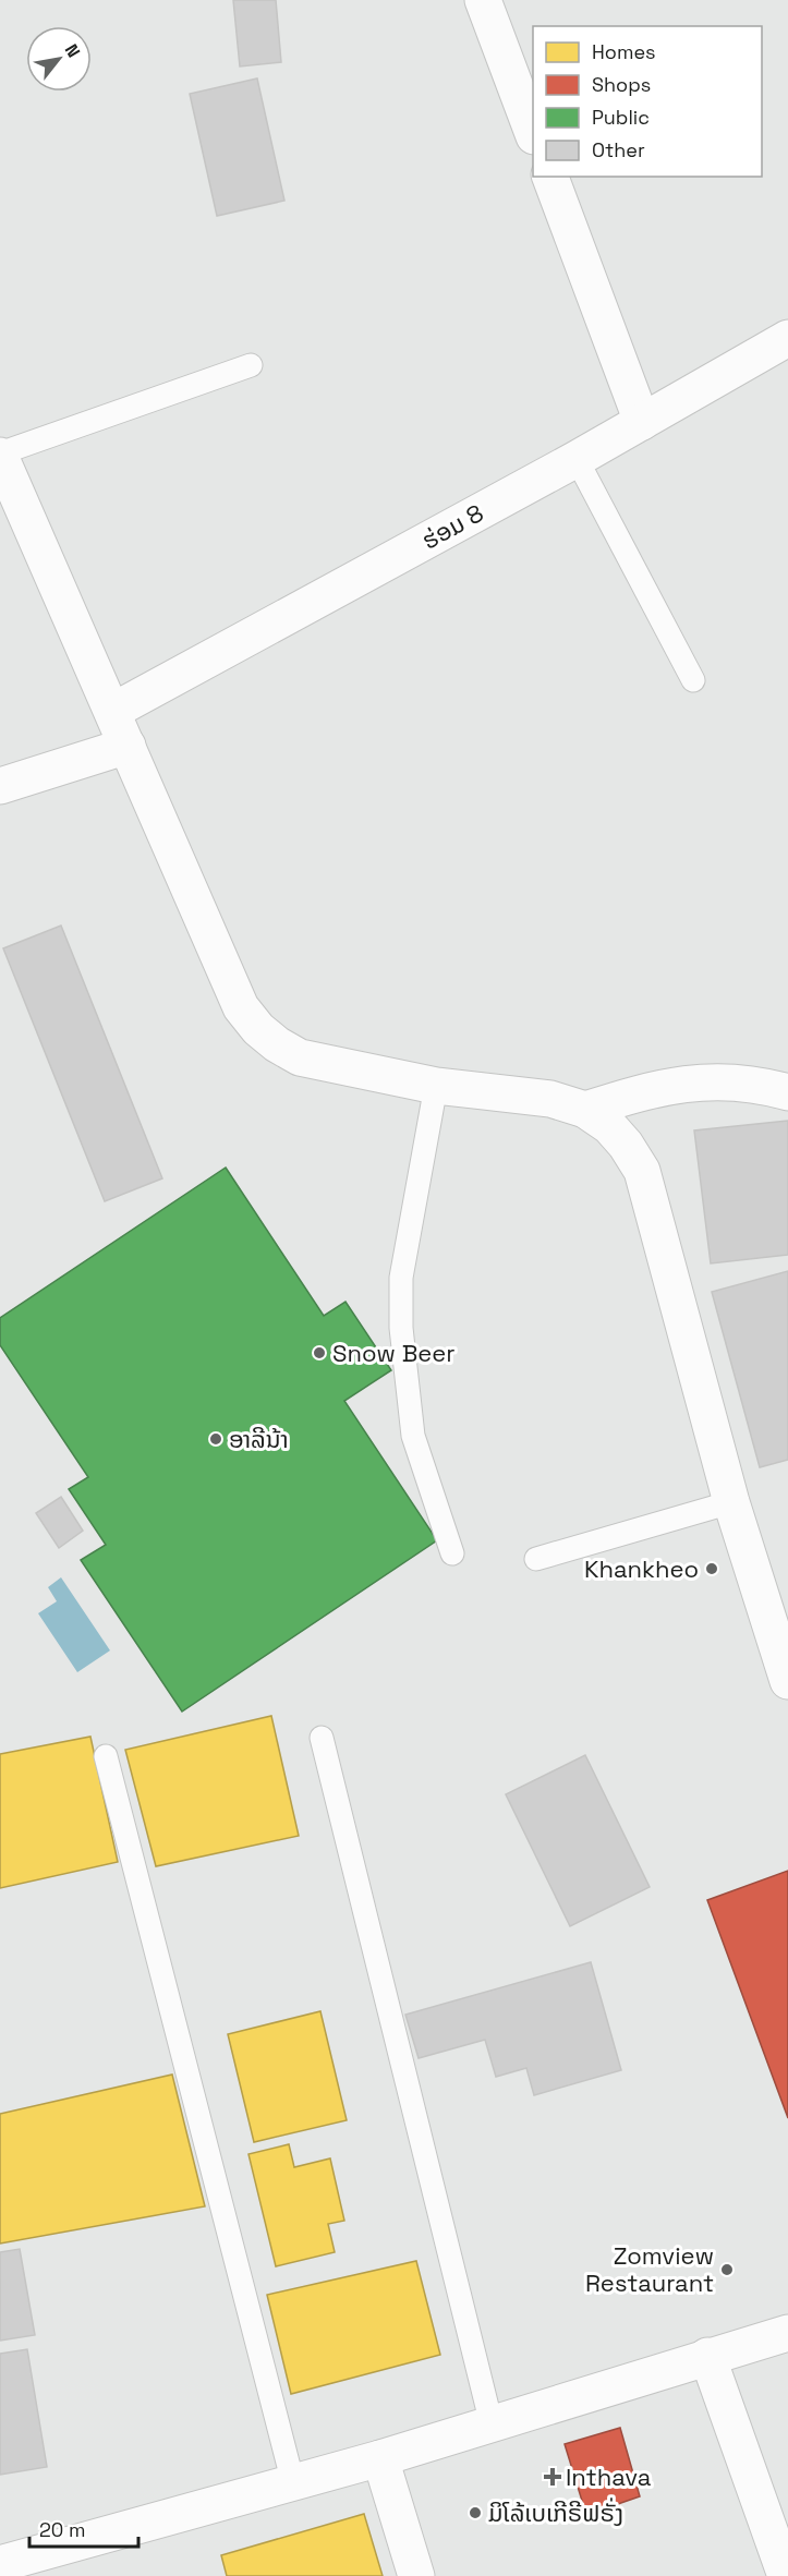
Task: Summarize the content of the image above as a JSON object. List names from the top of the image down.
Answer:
{
  "streets": {
    "street": ["ຮ່ອມ 8"]
  },
  "places": {
    "other": [
      "Snow Beer",
      "ອາລີນ້າ",
      "Khankheo",
      "Zomview Restaurant",
      "ມິໂລ້ເບເກີຣີຟຣັ່ງ"
    ],
    "health": ["Inthava"]
  },
  "legend": [
    "Homes",
    "Shops",
    "Public",
    "Other"
  ],
  "scale_bar": "20 m",
  "north": "top right"
}
